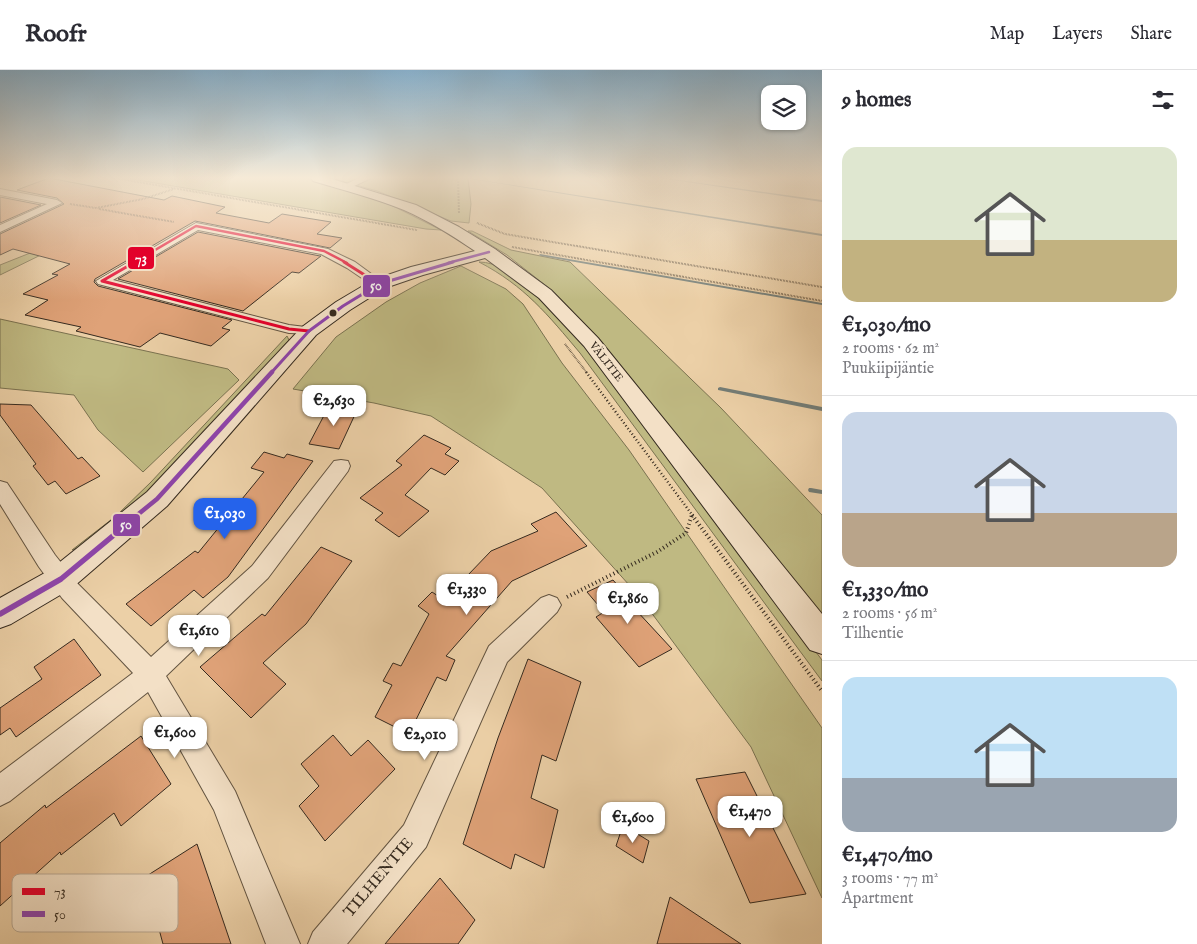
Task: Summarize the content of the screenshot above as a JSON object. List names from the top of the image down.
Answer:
{
  "streets": {
    "main road": ["VÄLITIE"],
    "street": ["TILHENTIE"]
  },
  "lines": ["transit line 73", "transit line 50"],
  "legend": ["73", "50"],
  "page": {
    "header": "Roofr",
    "nav": ["Map", "Layers", "Share"],
    "heading": "9 homes",
    "list": [
      {
        "name": "€1,030/mo",
        "note": "2 rooms · 62 m² · Puukiipijäntie"
      },
      {
        "name": "€1,330/mo",
        "note": "2 rooms · 56 m² · Tilhentie"
      },
      {
        "name": "€1,470/mo",
        "note": "3 rooms · 77 m² · Apartment"
      }
    ],
    "price": [
      "€2,630",
      "€1,030",
      "€1,330",
      "€1,860",
      "€1,610",
      "€1,600",
      "€2,010",
      "€1,470",
      "€1,600"
    ]
  }
}
